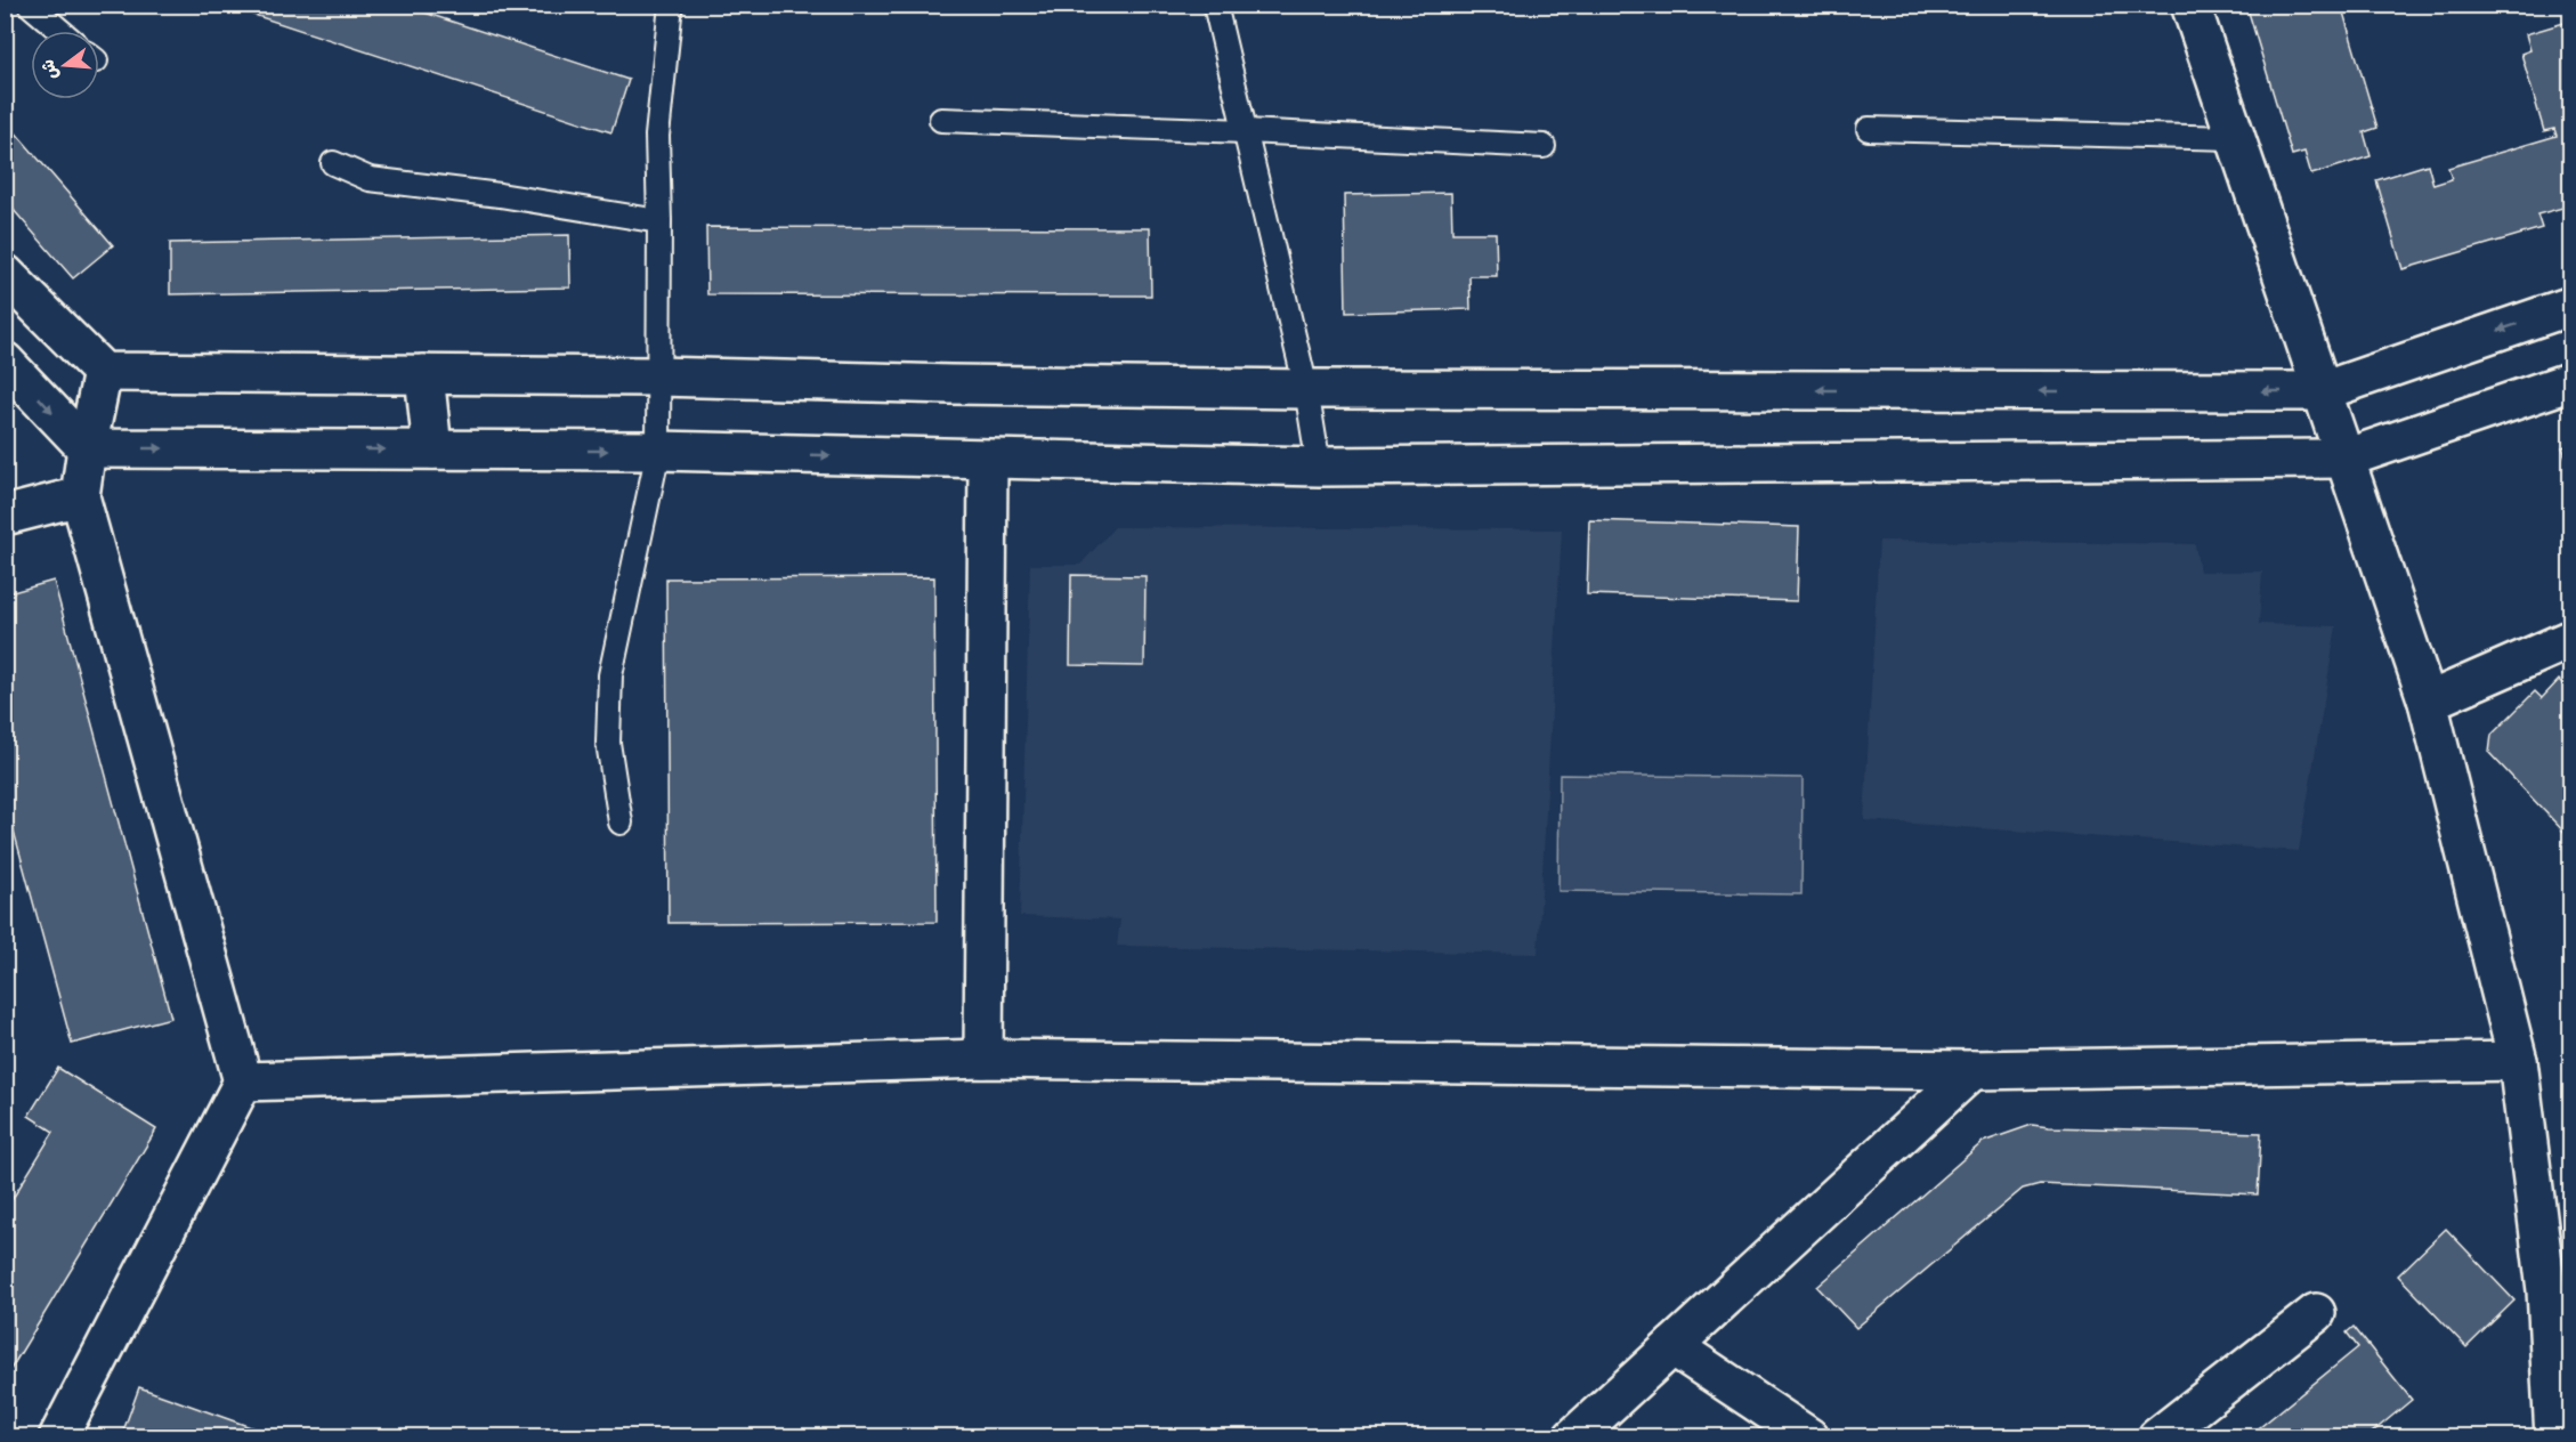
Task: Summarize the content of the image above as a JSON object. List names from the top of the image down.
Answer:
{
  "north": "left"
}
